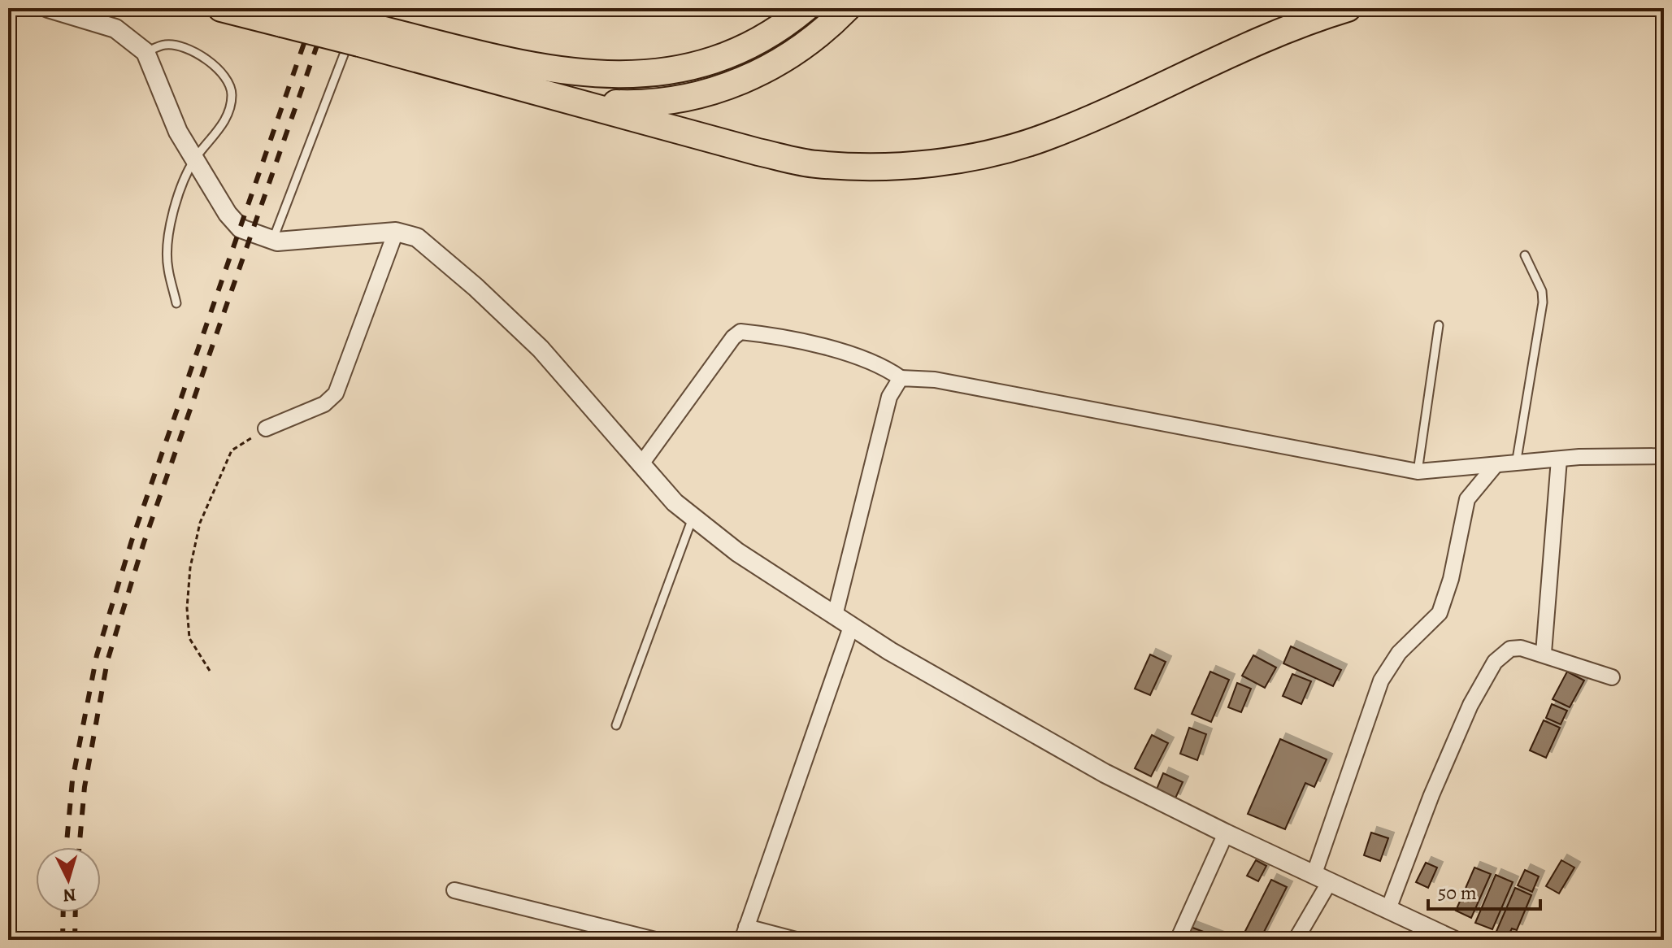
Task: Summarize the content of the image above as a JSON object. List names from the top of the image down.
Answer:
{
  "scale_bar": "50 m",
  "north": "bottom"
}
